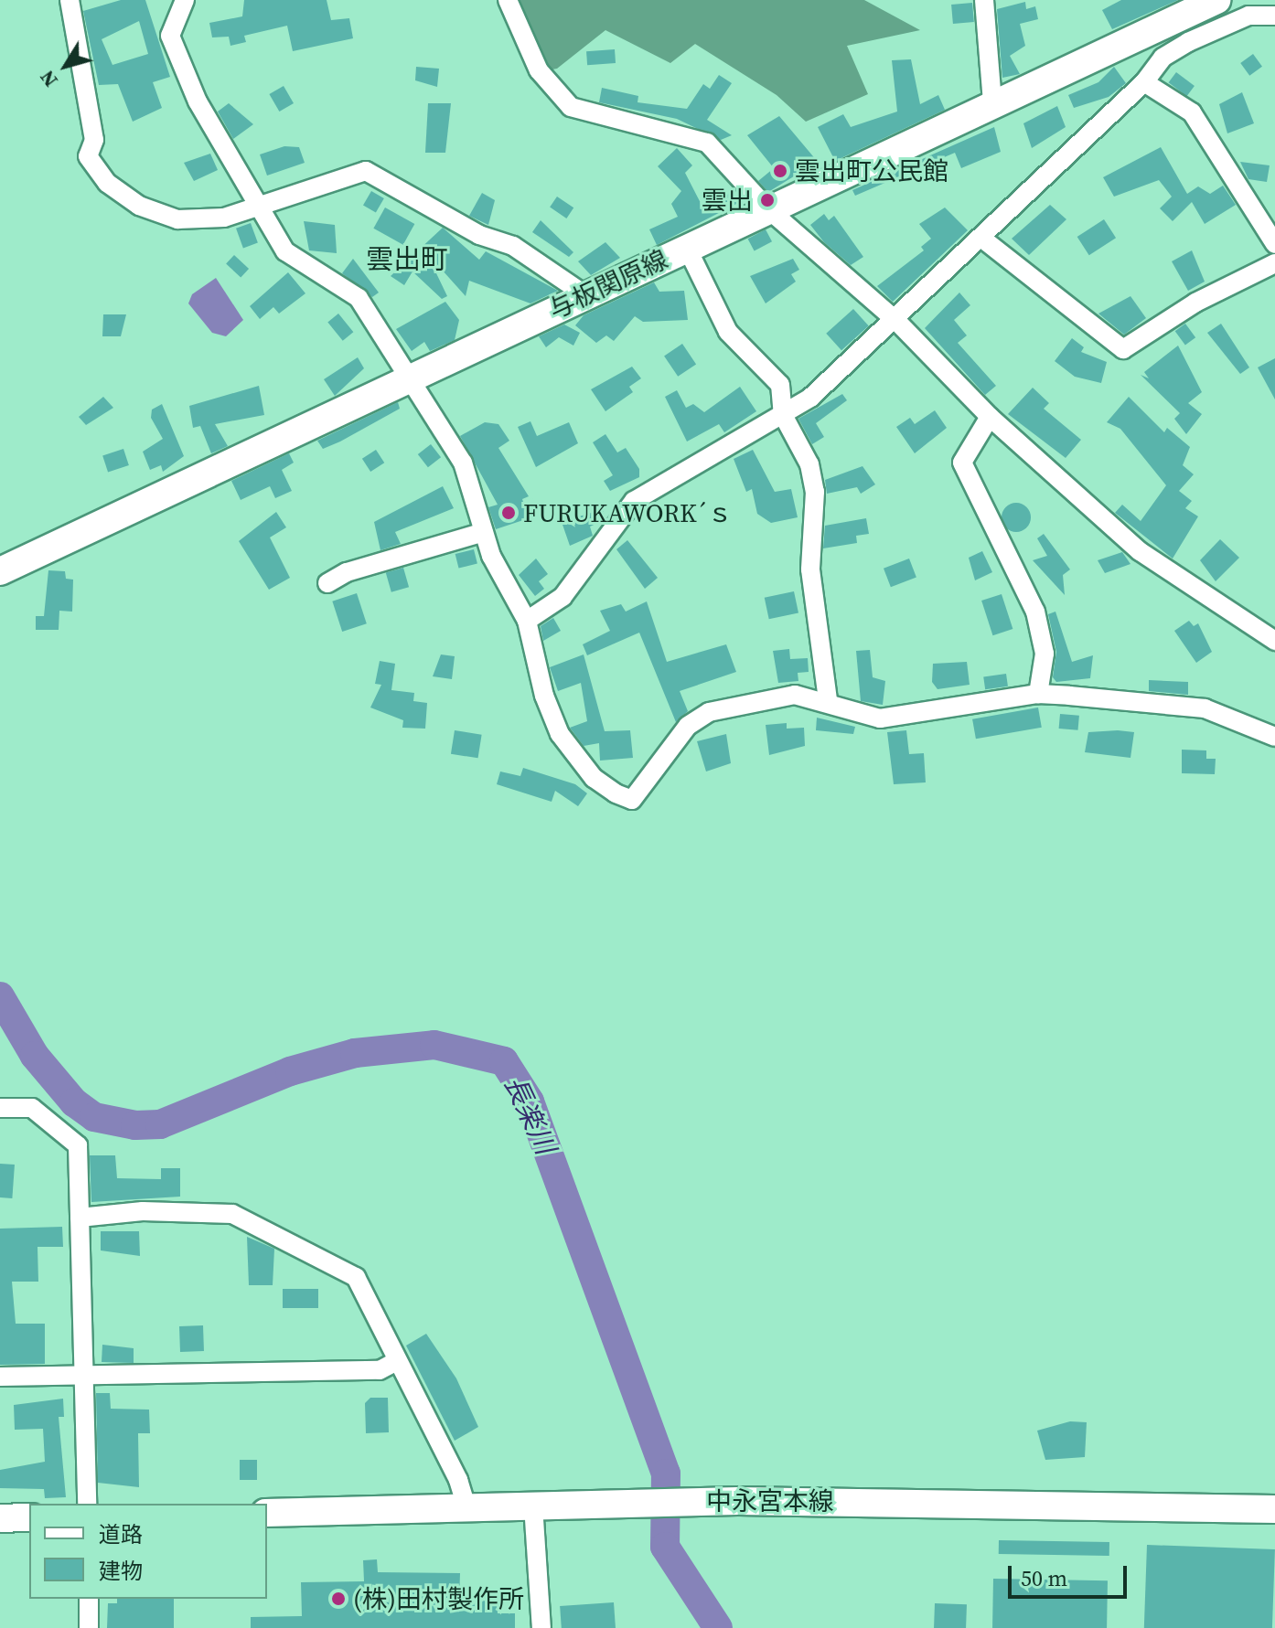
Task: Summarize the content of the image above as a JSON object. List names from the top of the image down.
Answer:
{
  "streets": {
    "main road": ["与板関原線", "中永宮本線"]
  },
  "districts": ["雲出町"],
  "water": ["長楽川"],
  "places": [
    "雲出町公民館",
    "雲出",
    "FURUKAWORK´ｓ",
    "(株)田村製作所"
  ],
  "legend": ["道路", "建物"],
  "scale_bar": "50 m",
  "north": "bottom left"
}
